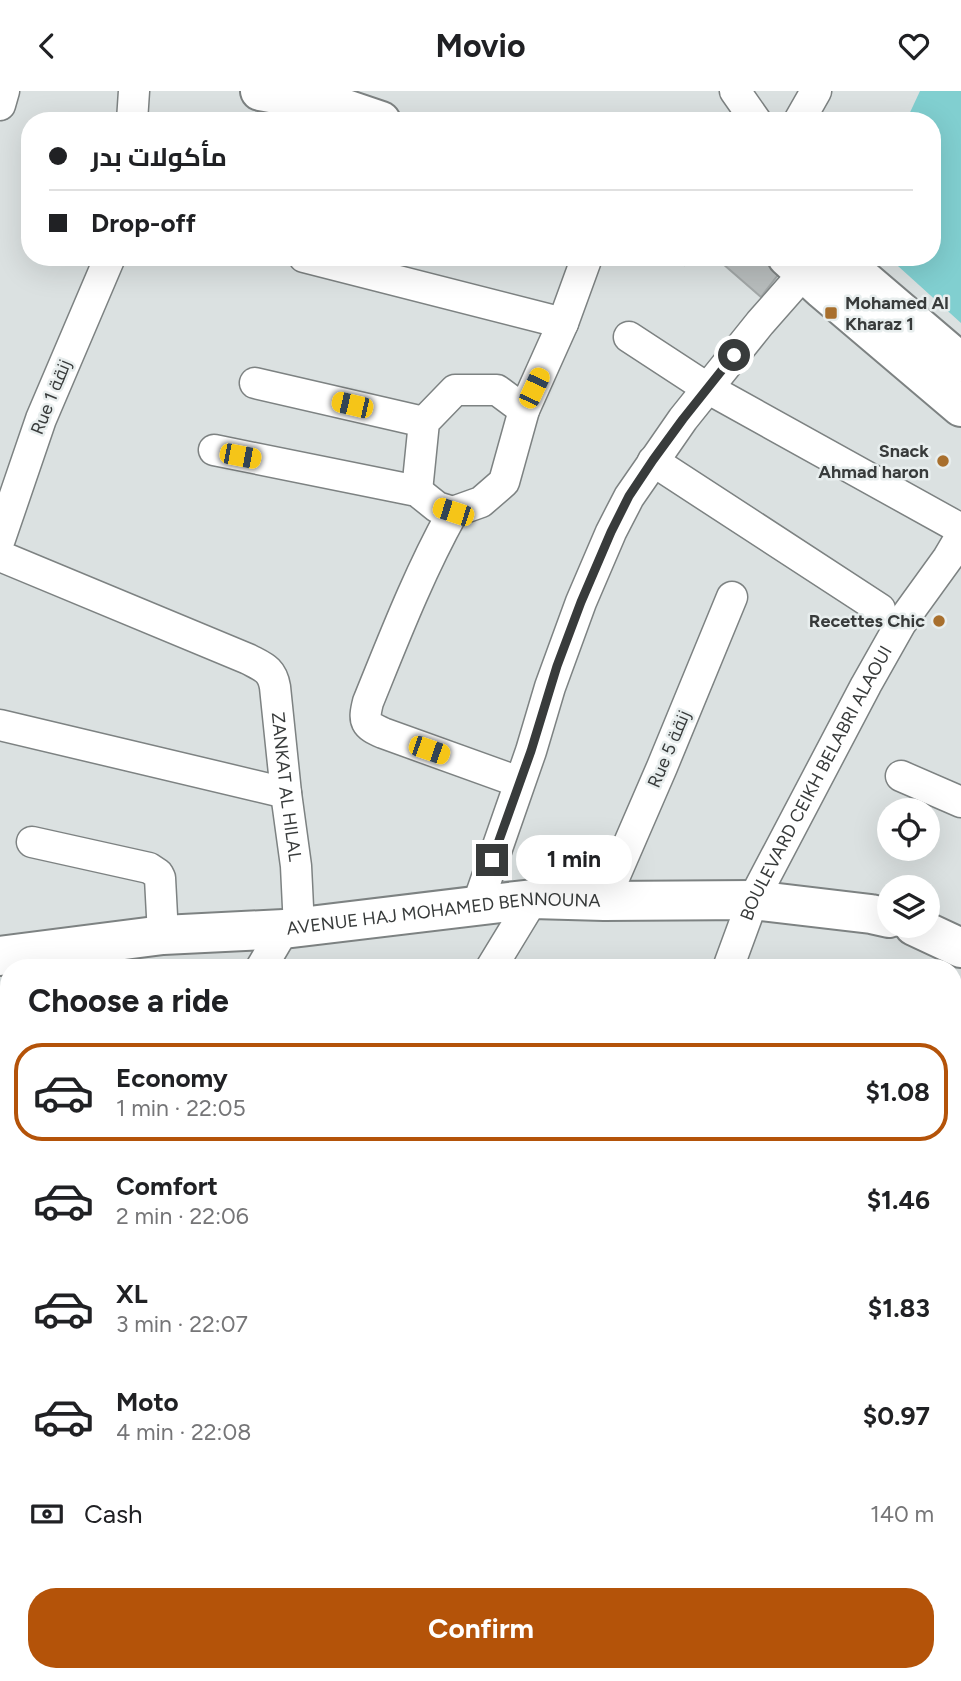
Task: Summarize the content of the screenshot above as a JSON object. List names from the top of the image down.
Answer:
{
  "streets": {
    "street": [
      "Rue 1 زنقة",
      "Rue 5 زنقة",
      "BOULEVARD CEIKH BELABRI ALAOUI",
      "ZANKAT AL HILAL",
      "AVENUE HAJ MOHAMED BENNOUNA"
    ]
  },
  "crossings": [
    ["Rue 5 زنقة", "AVENUE HAJ MOHAMED BENNOUNA"],
    ["BOULEVARD CEIKH BELABRI ALAOUI", "AVENUE HAJ MOHAMED BENNOUNA"],
    ["ZANKAT AL HILAL", "AVENUE HAJ MOHAMED BENNOUNA"]
  ],
  "places": {
    "transit": ["Mohamed Al Kharaz 1"],
    "other": ["Snack Ahmad haron", "Recettes Chic"]
  },
  "page": {
    "header": "Movio",
    "banner": ["مأكولات بدر", "Drop-off"],
    "bubble": "1 min",
    "heading": "Choose a ride",
    "list": [
      {
        "name": "Economy",
        "note": "1 min · 22:05",
        "value": "$1.08"
      },
      {
        "name": "Comfort",
        "note": "2 min · 22:06",
        "value": "$1.46"
      },
      {
        "name": "XL",
        "note": "3 min · 22:07",
        "value": "$1.83"
      },
      {
        "name": "Moto",
        "note": "4 min · 22:08",
        "value": "$0.97"
      }
    ],
    "pay": ["Cash", "140 m"],
    "buttons": "Confirm"
  }
}
